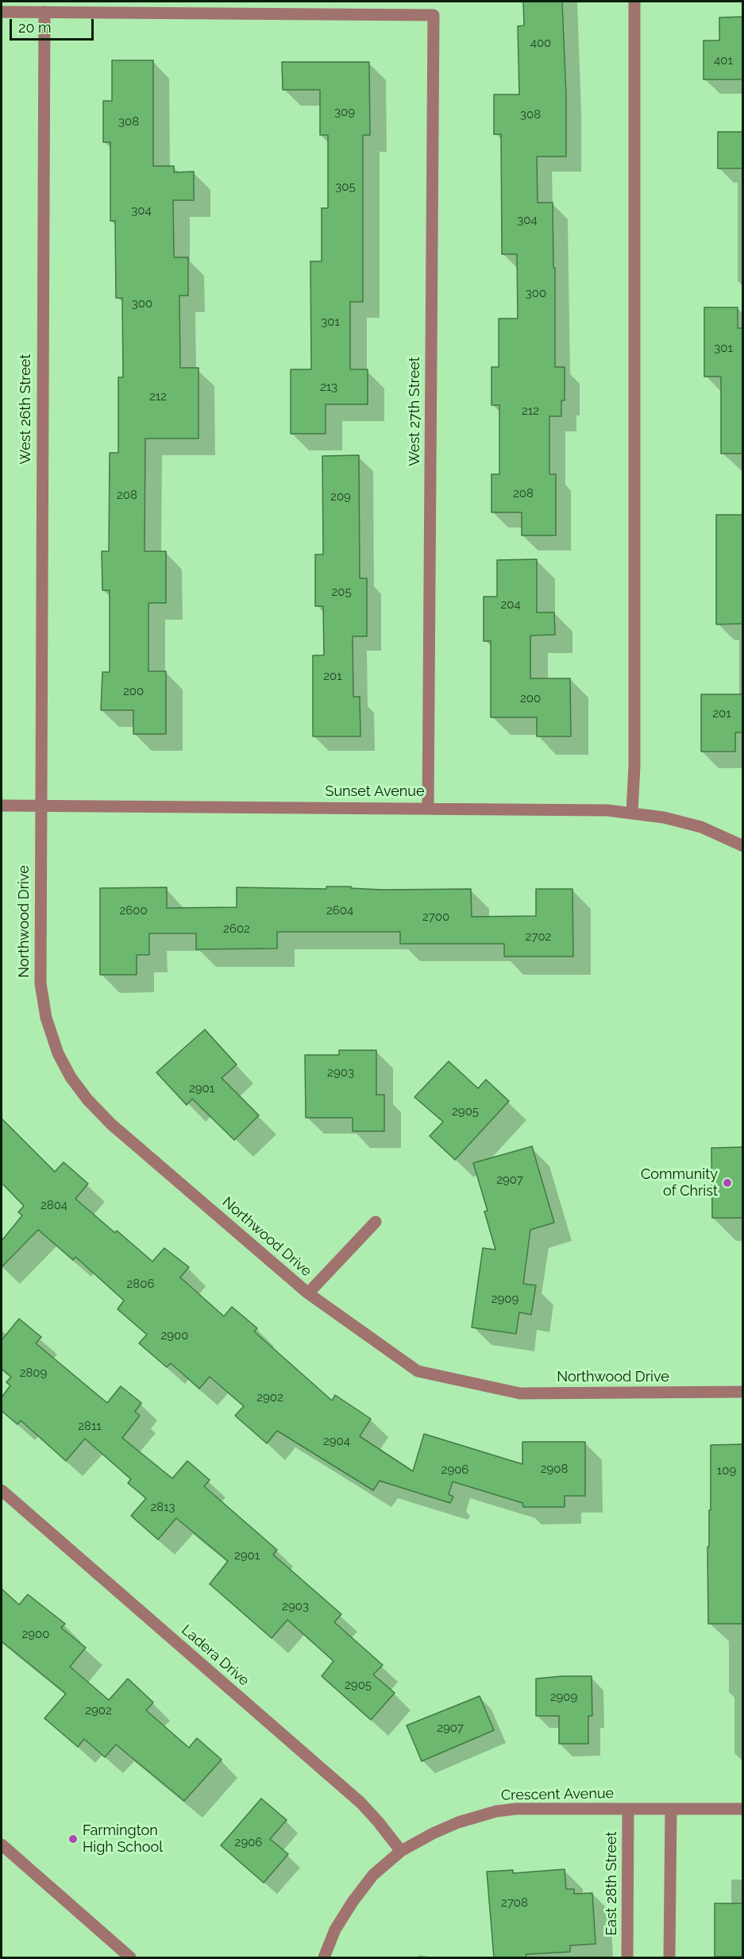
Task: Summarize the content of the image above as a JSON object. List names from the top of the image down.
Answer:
{
  "streets": {
    "street": [
      "West 26th Street",
      "West 27th Street",
      "Sunset Avenue",
      "Northwood Drive",
      "Ladera Drive",
      "Crescent Avenue",
      "East 28th Street"
    ]
  },
  "crossings": [
    ["West 26th Street", "West 27th Street"],
    ["West 26th Street", "Sunset Avenue"],
    ["West 26th Street", "Northwood Drive"],
    ["West 27th Street", "Sunset Avenue"],
    ["Sunset Avenue", "Northwood Drive"],
    ["Ladera Drive", "Crescent Avenue"],
    ["Crescent Avenue", "East 28th Street"]
  ],
  "places": ["Community of Christ", "Farmington High School"],
  "house_numbers": [
    "400",
    "401",
    "309",
    "308",
    "308",
    "305",
    "304",
    "304",
    "300",
    "300",
    "301",
    "301",
    "213",
    "212",
    "212",
    "208",
    "208",
    "209",
    "205",
    "204",
    "201",
    "200",
    "200",
    "201",
    "2600",
    "2604",
    "2700",
    "2602",
    "2702",
    "2903",
    "2901",
    "2905",
    "2907",
    "2804",
    "2806",
    "2909",
    "2900",
    "2809",
    "2902",
    "2811",
    "2904",
    "2908",
    "2906",
    "109",
    "2813",
    "2901",
    "2903",
    "2900",
    "2905",
    "2909",
    "2902",
    "2907",
    "2906",
    "2708"
  ],
  "scale_bar": "20 m"
}
